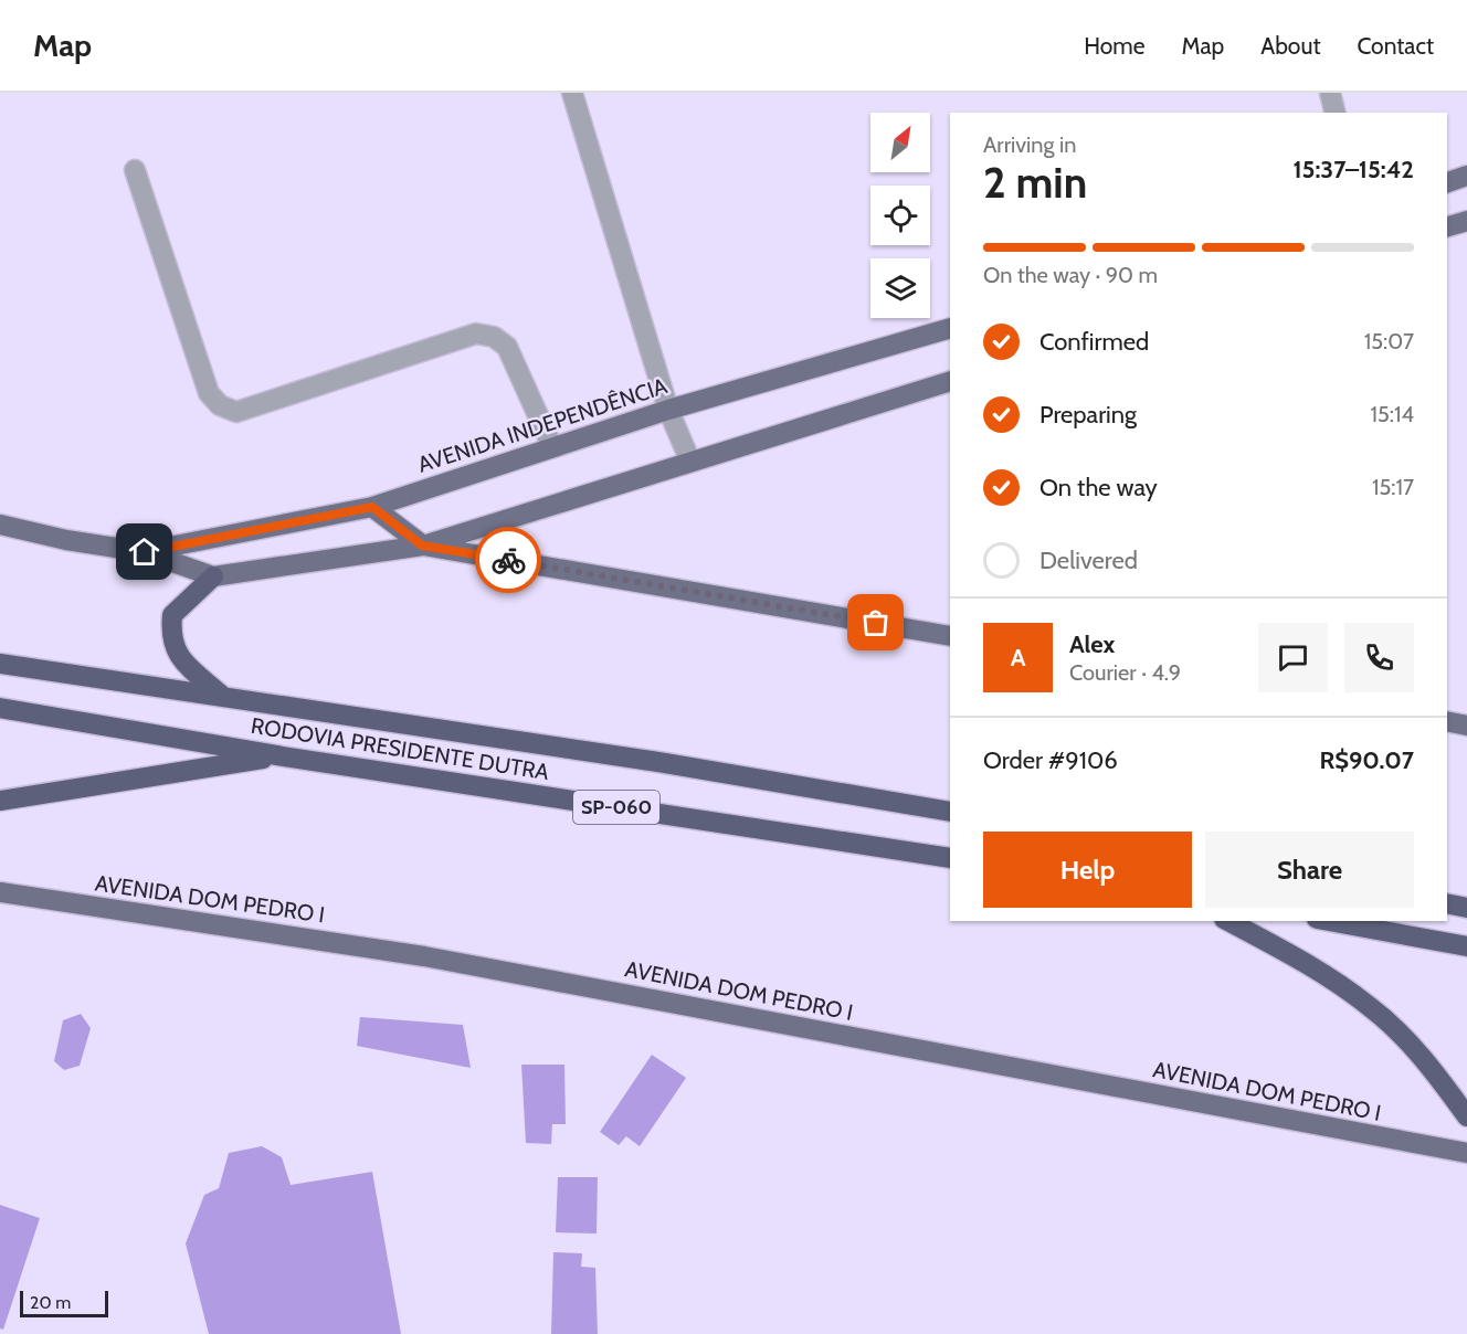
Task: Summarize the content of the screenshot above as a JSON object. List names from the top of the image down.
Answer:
{
  "streets": {
    "highway": ["RODOVIA PRESIDENTE DUTRA", "SP-060"],
    "main road": ["AVENIDA INDEPENDÊNCIA", "AVENIDA DOM PEDRO I"]
  },
  "scale_bar": "20 m",
  "north": "top right",
  "page": {
    "header": "Map",
    "nav": [
      "Home",
      "Map",
      "About",
      "Contact"
    ],
    "heading": ["2 min", "Arriving in", "15:37–15:42"],
    "panel": [
      "Alex",
      "Courier · 4.9",
      "Order #9106",
      "R$90.07"
    ],
    "bar": "On the way · 90 m",
    "list": [
      ["Confirmed", "15:07"],
      ["Preparing", "15:14"],
      ["On the way", "15:17"],
      "Delivered"
    ],
    "round": "A",
    "buttons": ["Help", "Share"],
    "scale": "20 m"
  }
}
